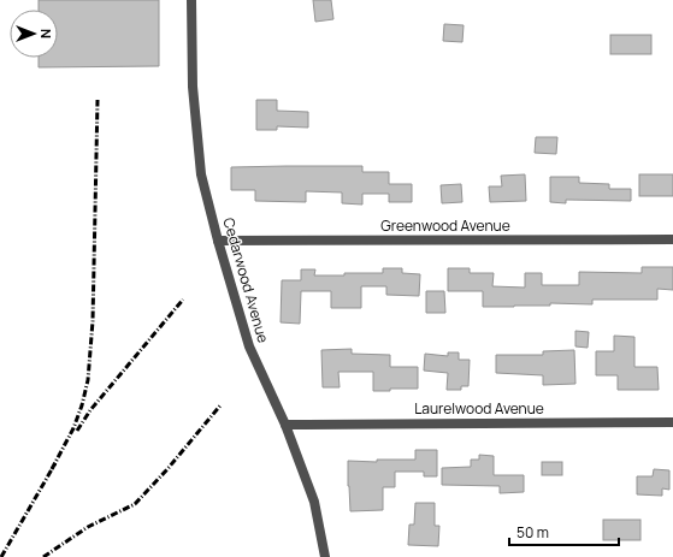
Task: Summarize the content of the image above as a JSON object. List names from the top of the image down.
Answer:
{
  "streets": {
    "street": ["Greenwood Avenue", "Cedarwood Avenue", "Laurelwood Avenue"]
  },
  "crossings": [
    ["Greenwood Avenue", "Cedarwood Avenue"],
    ["Cedarwood Avenue", "Laurelwood Avenue"]
  ],
  "scale_bar": "50 m",
  "north": "right"
}
